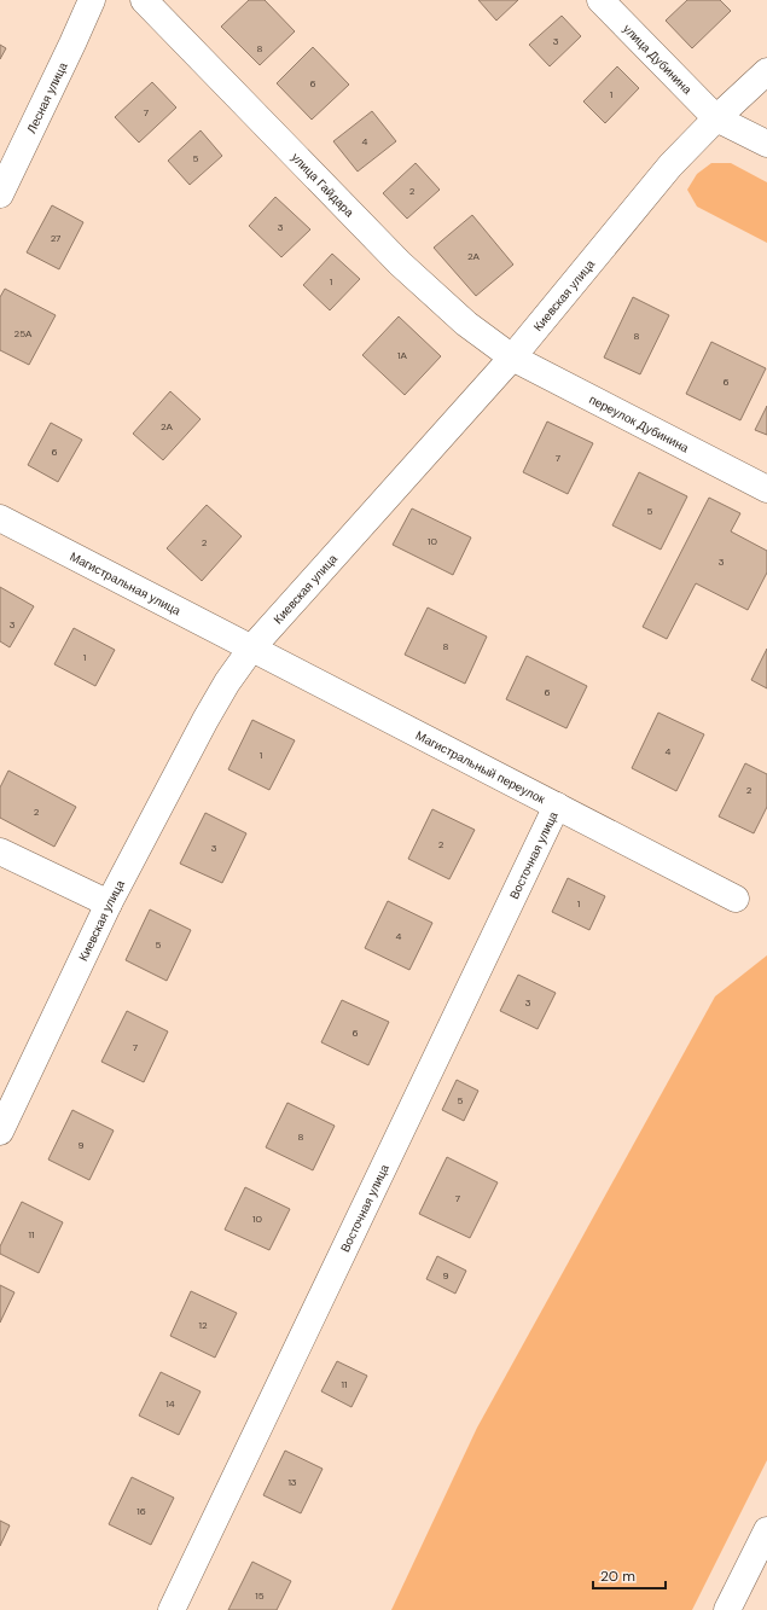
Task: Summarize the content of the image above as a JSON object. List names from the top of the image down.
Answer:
{
  "streets": {
    "street": [
      "улица Дубинина",
      "Лесная улица",
      "улица Гайдара",
      "Киевская улица",
      "переулок Дубинина",
      "Магистральная улица",
      "Магистральный переулок",
      "Восточная улица"
    ]
  },
  "crossings": [
    ["улица Дубинина", "Киевская улица"],
    ["улица Гайдара", "Киевская улица"],
    ["улица Гайдара", "переулок Дубинина"],
    ["Киевская улица", "переулок Дубинина"],
    ["Киевская улица", "Магистральная улица"],
    ["Киевская улица", "Магистральный переулок"],
    ["Магистральная улица", "Магистральный переулок"],
    ["Магистральный переулок", "Восточная улица"]
  ],
  "house_numbers": [
    "3",
    "8",
    "6",
    "1",
    "7",
    "4",
    "5",
    "2",
    "3",
    "27",
    "2А",
    "1",
    "25А",
    "8",
    "1А",
    "6",
    "2А",
    "6",
    "7",
    "5",
    "10",
    "2",
    "3",
    "3",
    "8",
    "1",
    "6",
    "4",
    "1",
    "2",
    "2",
    "2",
    "3",
    "1",
    "4",
    "5",
    "3",
    "6",
    "7",
    "5",
    "8",
    "9",
    "7",
    "10",
    "11",
    "9",
    "12",
    "11",
    "14",
    "13",
    "16",
    "15"
  ],
  "scale_bar": "20 m"
}
